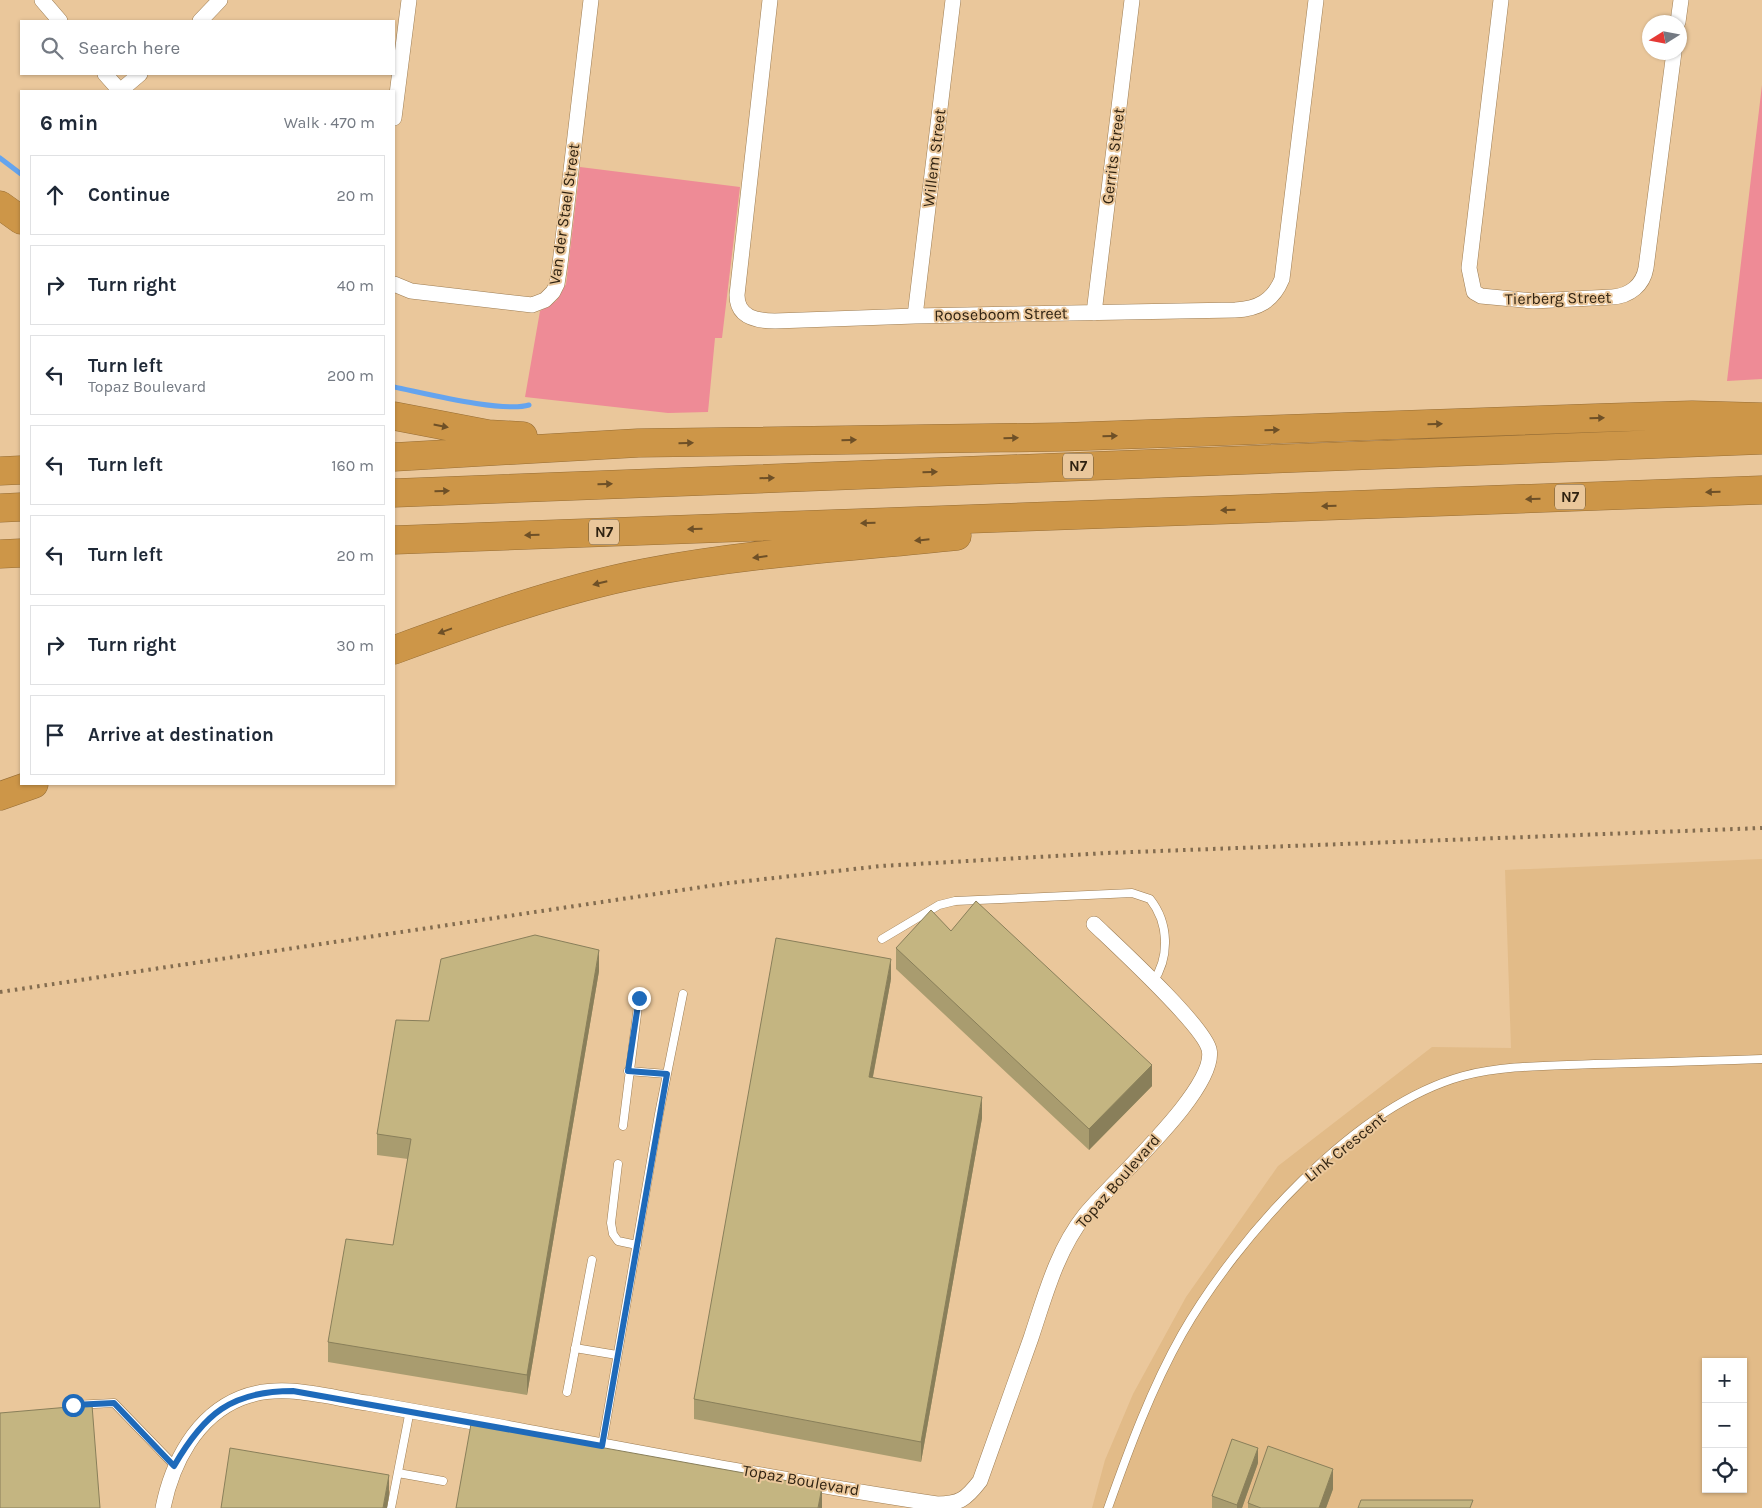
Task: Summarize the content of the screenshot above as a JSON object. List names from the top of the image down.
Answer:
{
  "streets": {
    "highway": ["N7"],
    "street": [
      "Gerrits Street",
      "Willem Street",
      "Van der Stael Street",
      "Tierberg Street",
      "Rooseboom Street",
      "Topaz Boulevard"
    ],
    "lane": ["Link Crescent"]
  },
  "crossings": [
    ["Gerrits Street", "Rooseboom Street"],
    ["Willem Street", "Rooseboom Street"]
  ],
  "north": "left",
  "page": {
    "search": "Search here",
    "heading": ["6 min", "Walk · 470 m"],
    "list": [
      ["Continue", "20 m"],
      ["Turn right", "40 m"],
      ["Turn left", "Topaz Boulevard", "200 m"],
      ["Turn left", "160 m"],
      ["Turn left", "20 m"],
      ["Turn right", "30 m"],
      "Arrive at destination"
    ],
    "map_buttons": ["+", "−"]
  }
}
